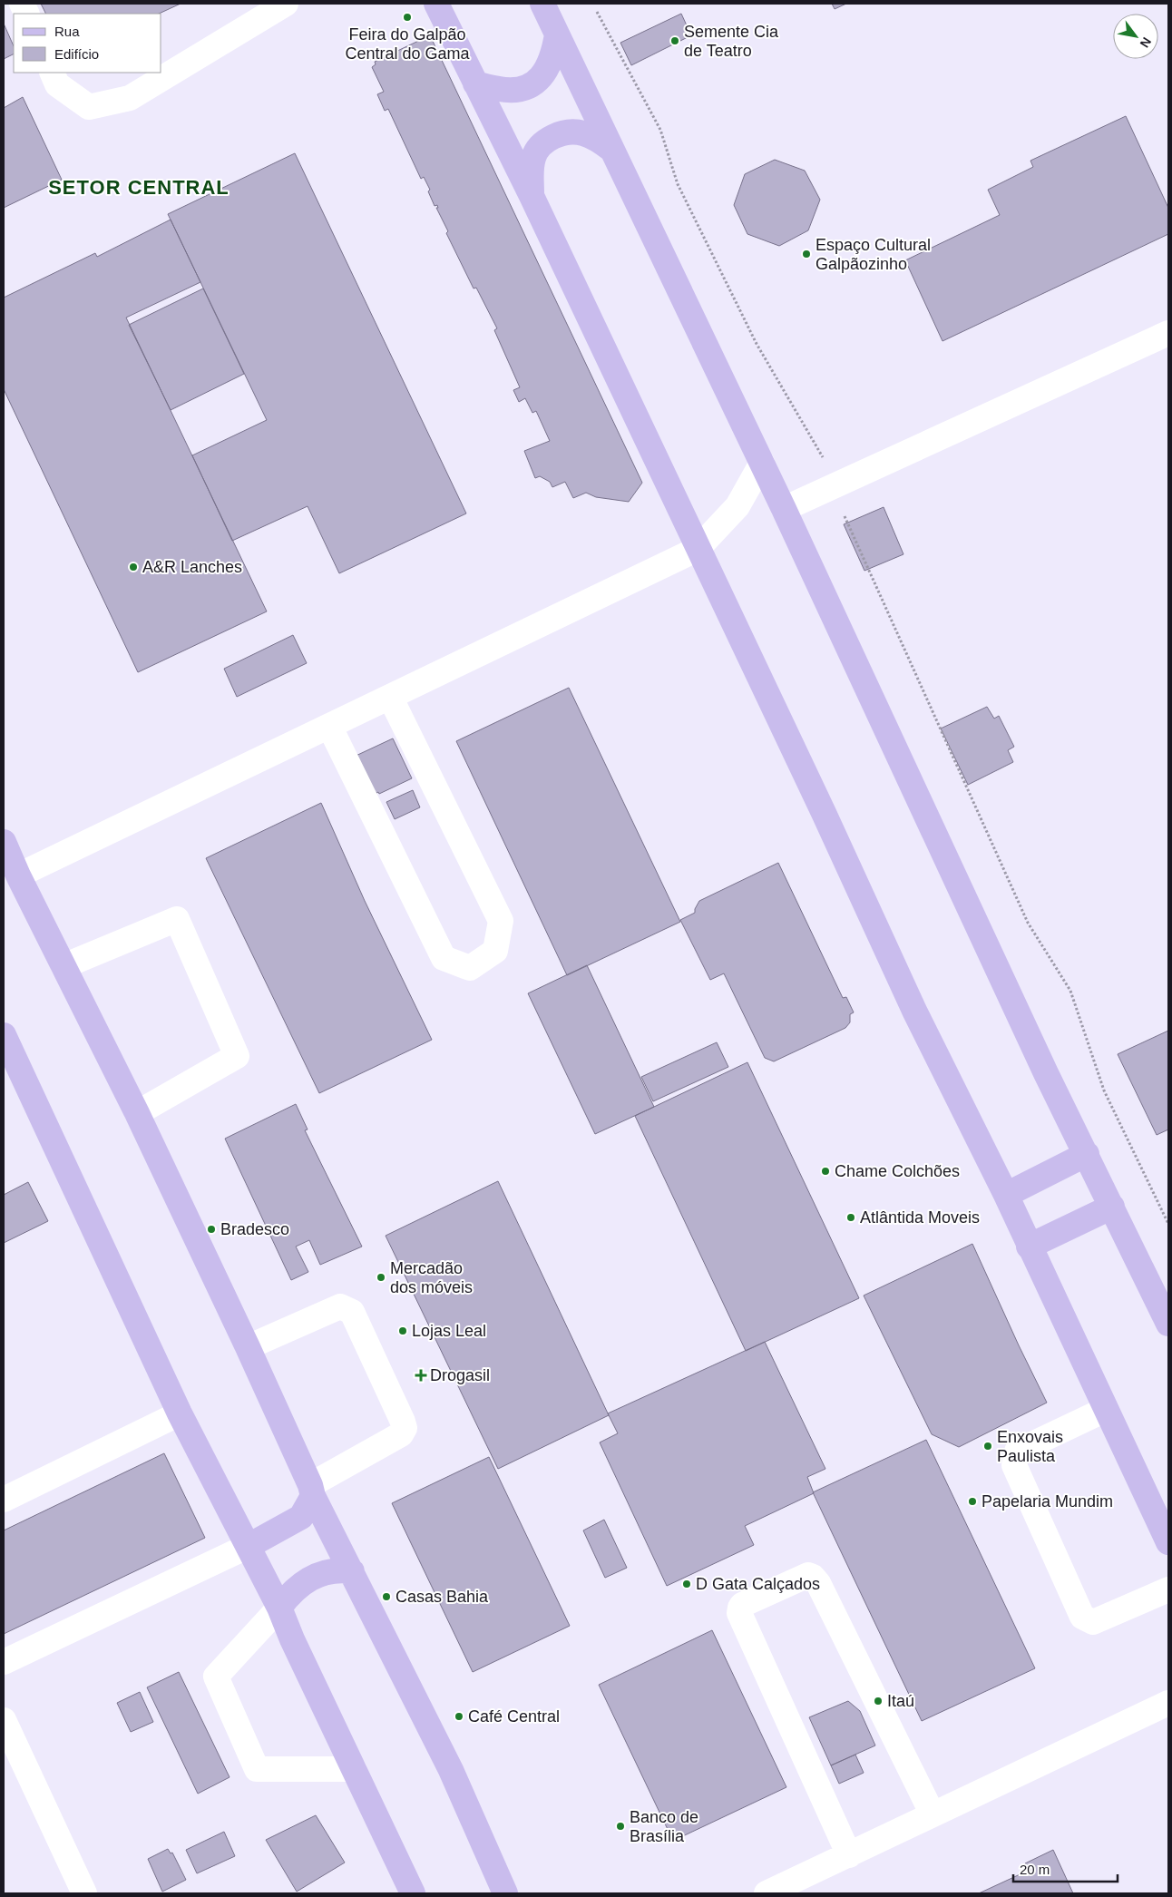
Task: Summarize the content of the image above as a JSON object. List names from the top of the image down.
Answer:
{
  "districts": ["SETOR CENTRAL"],
  "places": {
    "other": [
      "Feira do Galpão Central do Gama",
      "Semente Cia de Teatro",
      "Espaço Cultural Galpãozinho",
      "A&R Lanches",
      "Chame Colchões",
      "Atlântida Moveis",
      "Bradesco",
      "Mercadão dos móveis",
      "Lojas Leal",
      "Enxovais Paulista",
      "Papelaria Mundim",
      "D Gata Calçados",
      "Casas Bahia",
      "Itaú",
      "Café Central",
      "Banco de Brasília"
    ],
    "health": ["Drogasil"]
  },
  "legend": ["Rua", "Edifício"],
  "scale_bar": "20 m",
  "north": "bottom right"
}
